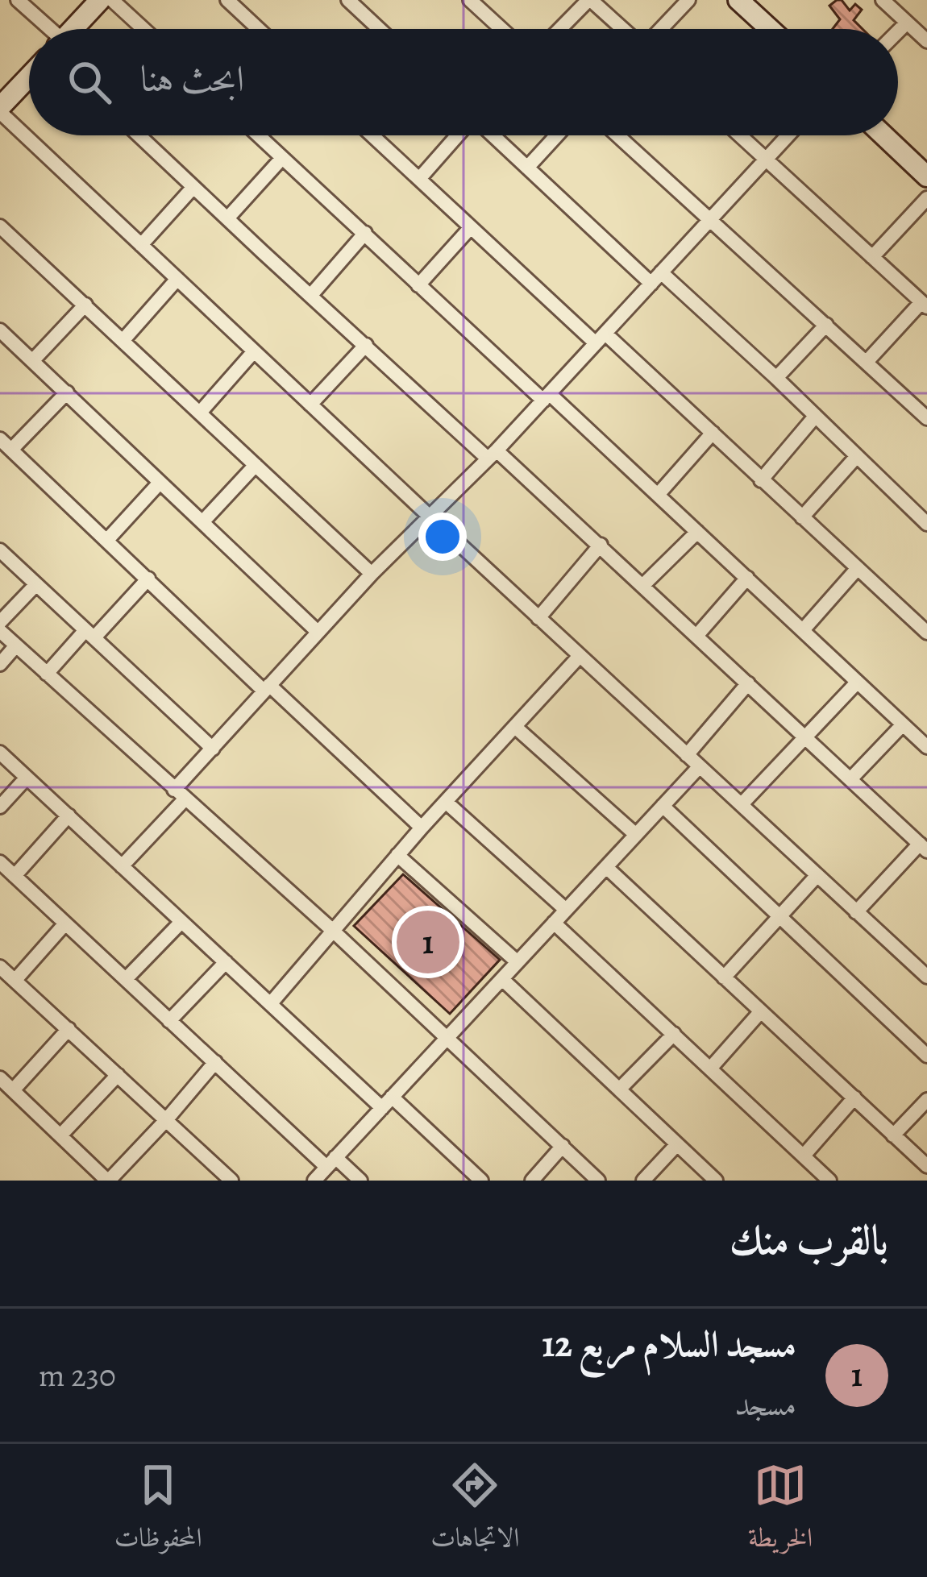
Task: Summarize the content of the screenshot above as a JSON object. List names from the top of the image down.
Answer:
{
  "page": {
    "search": "ابحث هنا",
    "pins": "1",
    "heading": "بالقرب منك",
    "list": [
      {
        "mark": "1",
        "name": "مسجد السلام مربع 12",
        "note": "مسجد",
        "value": "230 m"
      }
    ],
    "nav": ["الخريطة", "الاتجاهات", "المحفوظات"]
  }
}
